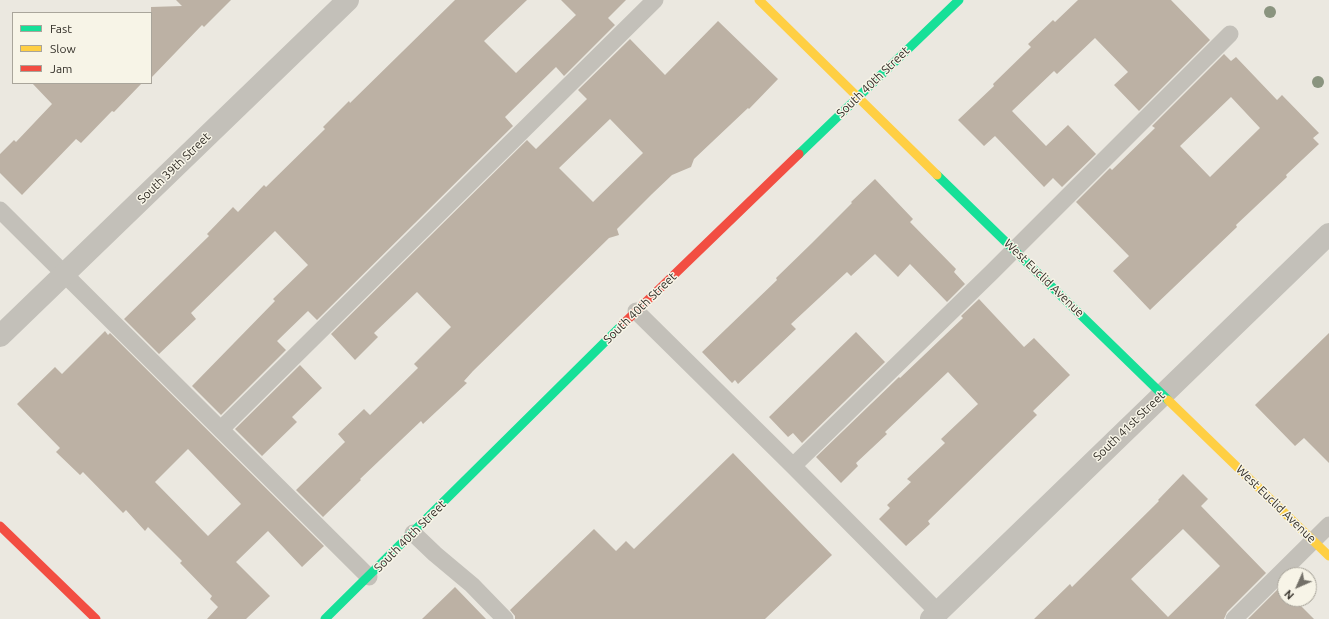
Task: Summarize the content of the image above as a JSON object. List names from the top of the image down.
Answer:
{
  "streets": {
    "street": [
      "South 40th Street",
      "South 39th Street",
      "West Euclid Avenue",
      "South 41st Street"
    ]
  },
  "crossings": [
    ["South 40th Street", "West Euclid Avenue"],
    ["West Euclid Avenue", "South 41st Street"]
  ],
  "legend": ["Fast", "Slow", "Jam"],
  "north": "bottom left"
}
